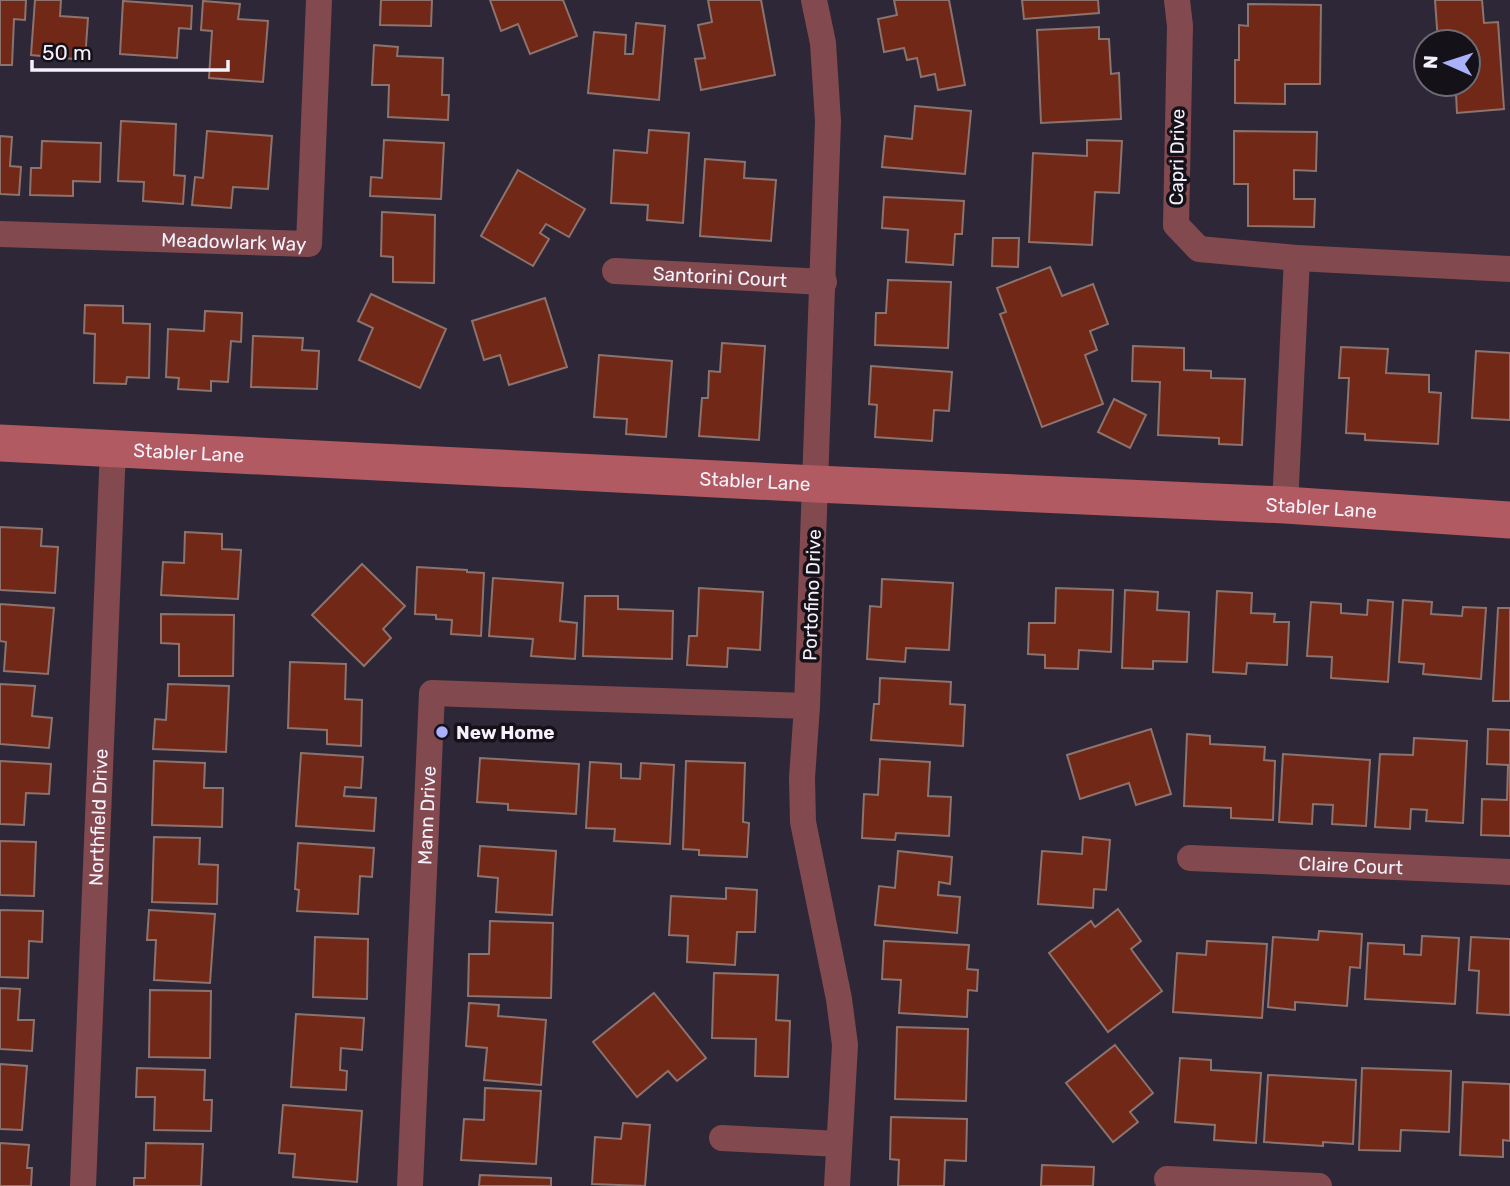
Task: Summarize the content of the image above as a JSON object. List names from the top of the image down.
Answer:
{
  "streets": {
    "street": [
      "Capri Drive",
      "Meadowlark Way",
      "Santorini Court",
      "Stabler Lane",
      "Portofino Drive",
      "Mann Drive",
      "Northfield Drive",
      "Claire Court"
    ]
  },
  "crossings": [
    ["Santorini Court", "Portofino Drive"],
    ["Stabler Lane", "Portofino Drive"],
    ["Stabler Lane", "Northfield Drive"],
    ["Portofino Drive", "Mann Drive"]
  ],
  "places": ["New Home"],
  "scale_bar": "50 m",
  "north": "left"
}
